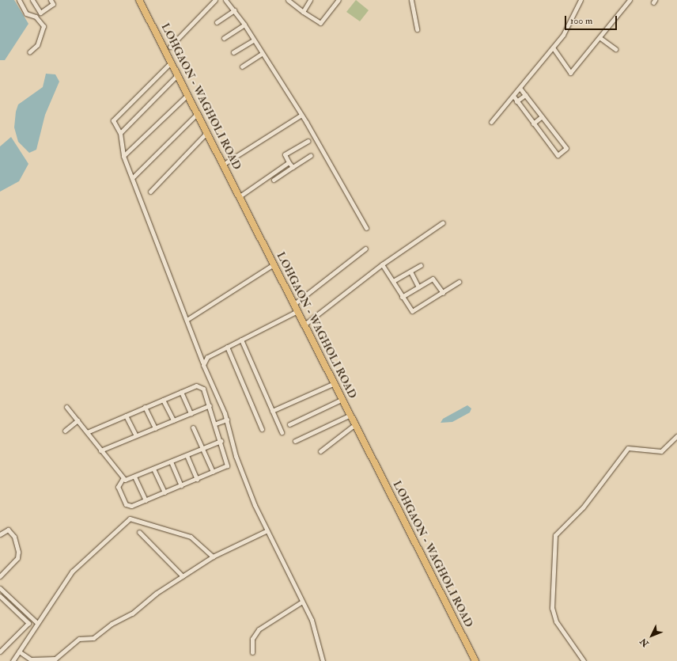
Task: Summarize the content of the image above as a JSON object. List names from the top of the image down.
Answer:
{
  "streets": {
    "main road": ["LOHGAON - WAGHOLI ROAD"]
  },
  "scale_bar": "100 m",
  "north": "bottom left"
}
